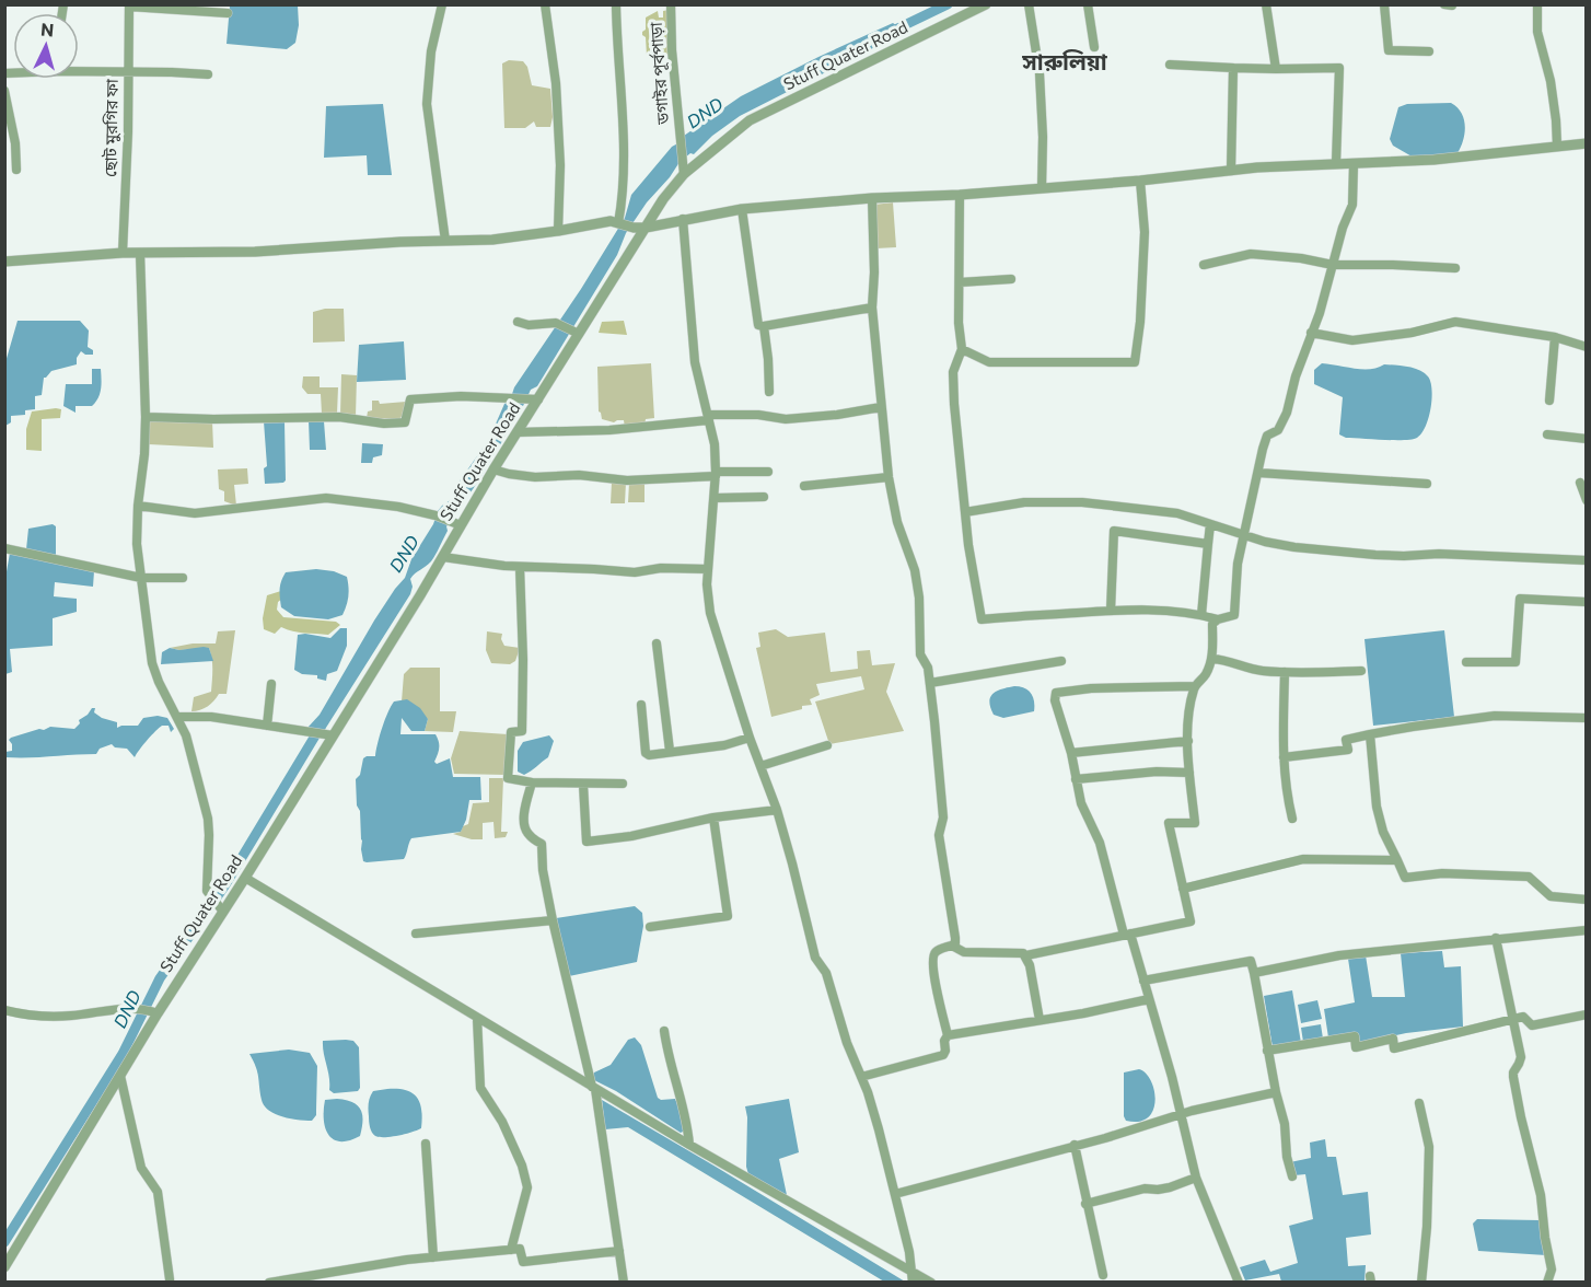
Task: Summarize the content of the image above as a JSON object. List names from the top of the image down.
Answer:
{
  "streets": {
    "street": ["Stuff Quater Road", "ডগাইর পূর্বপাড়া", "ছোট মুরগির ফা"]
  },
  "crossings": [
    ["Stuff Quater Road", "ডগাইর পূর্বপাড়া"]
  ],
  "districts": ["সারুলিয়া"],
  "water": ["DND"],
  "north": "top"
}
